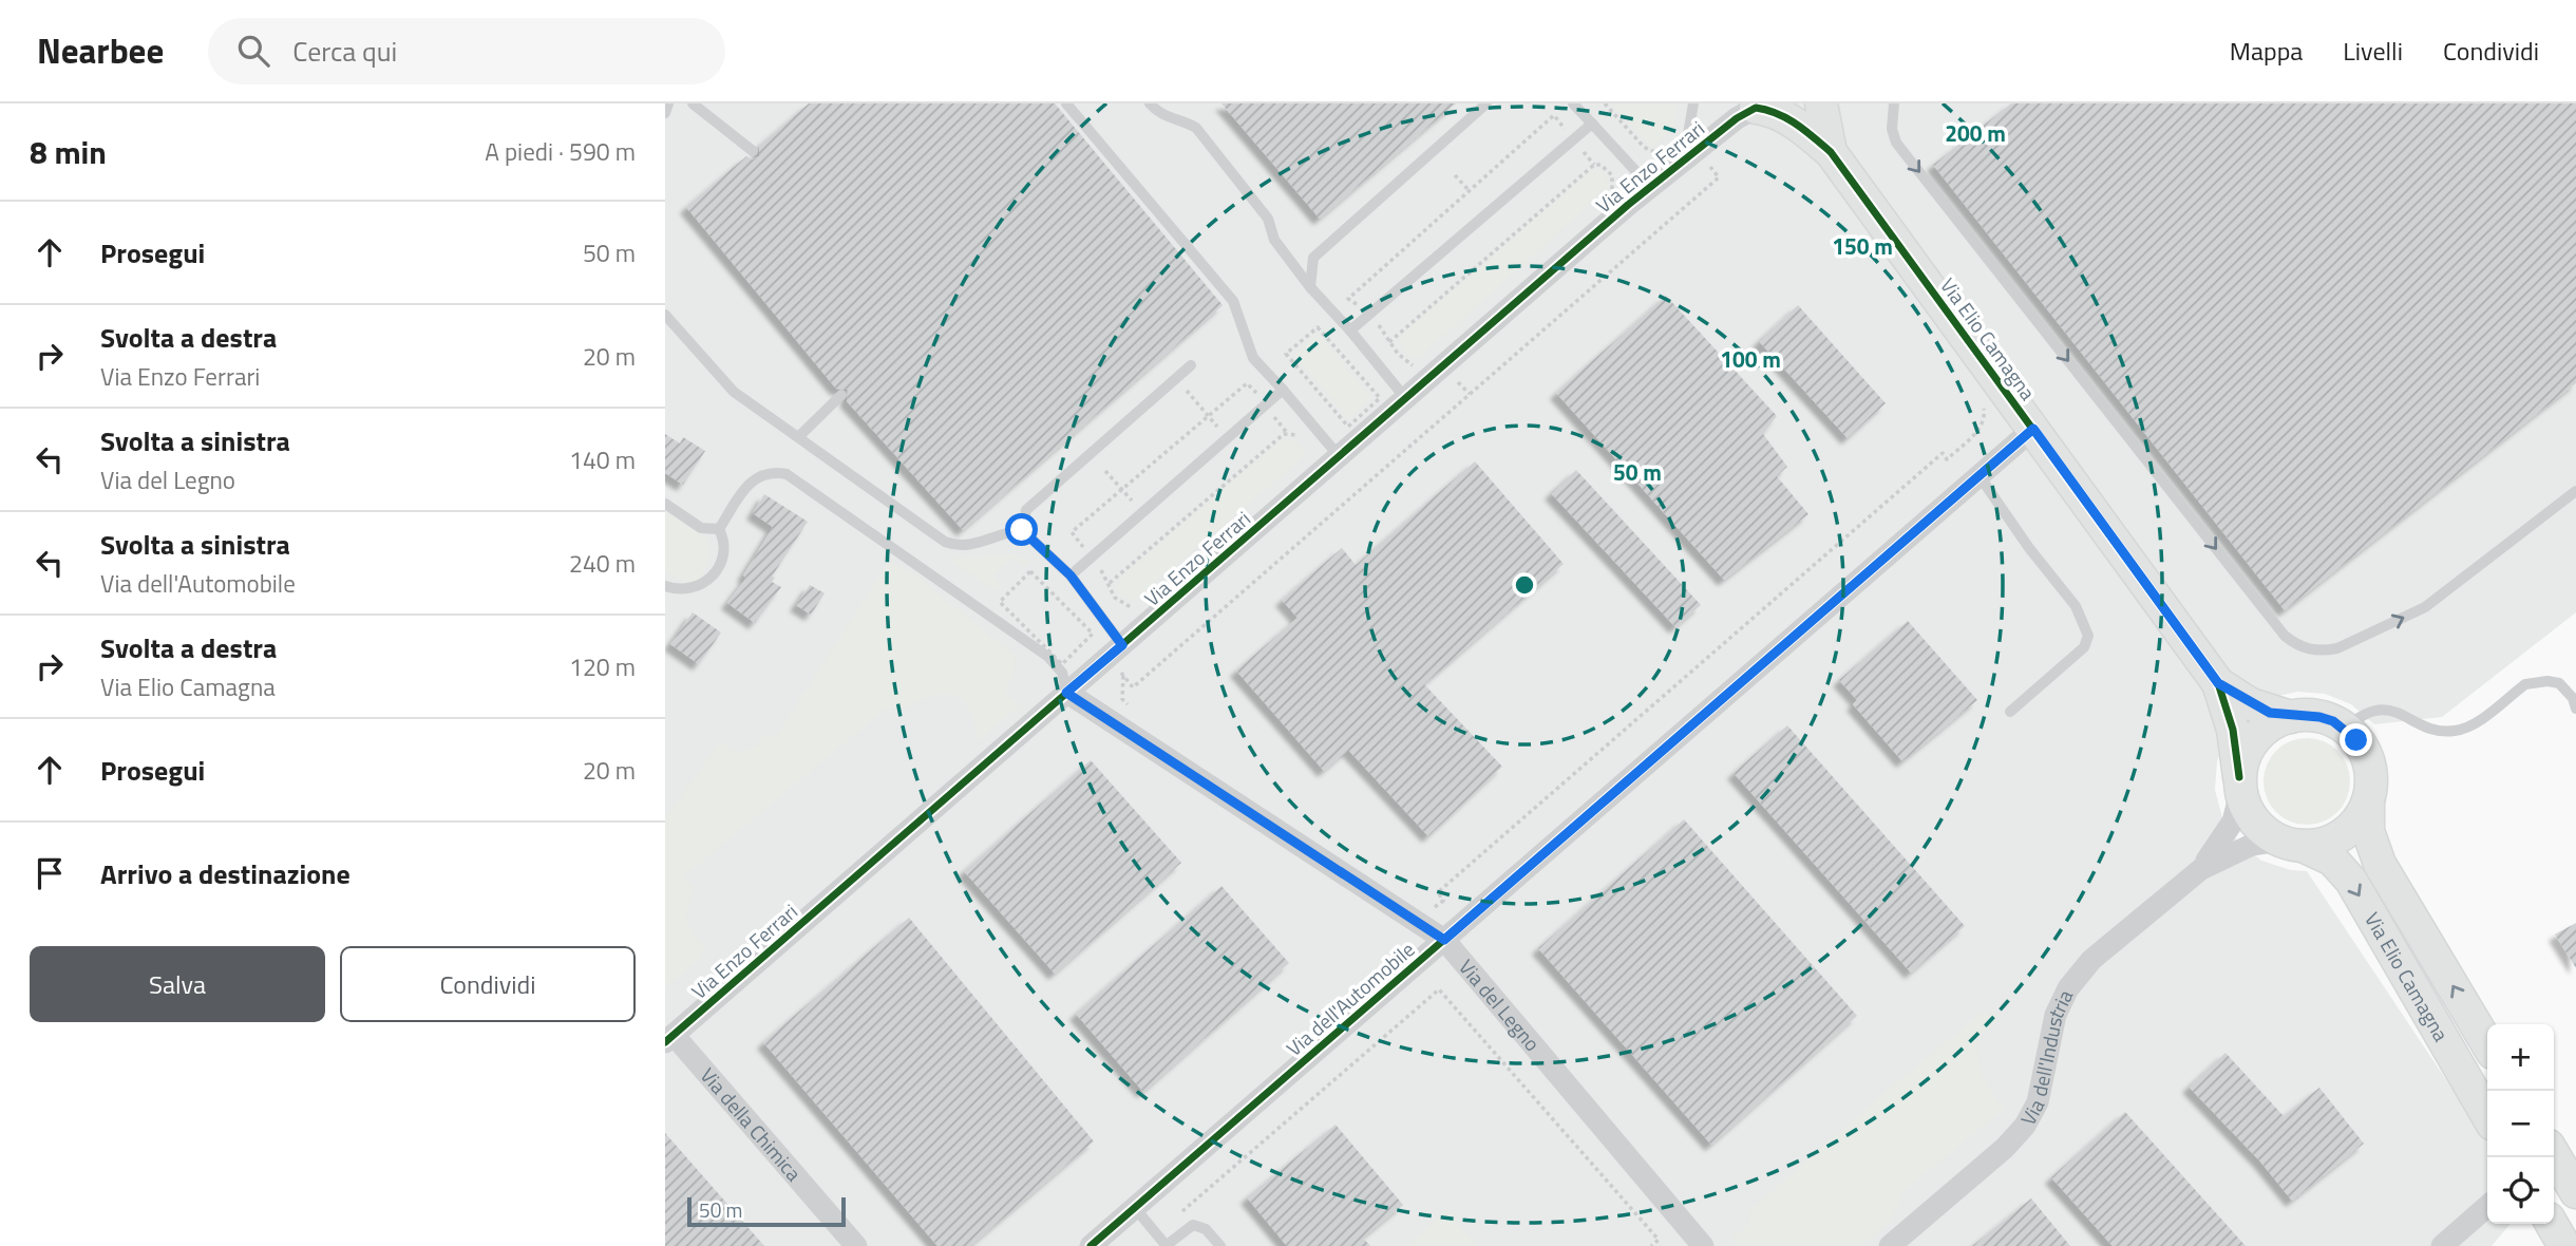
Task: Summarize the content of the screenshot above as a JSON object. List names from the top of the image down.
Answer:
{
  "streets": {
    "street": [
      "Via Enzo Ferrari",
      "Via Elio Camagna",
      "Via dell'Automobile",
      "Via del Legno",
      "Via dell'Industria",
      "Via della Chimica"
    ]
  },
  "crossings": [
    ["Via Enzo Ferrari", "Via Elio Camagna"],
    ["Via Enzo Ferrari", "Via del Legno"],
    ["Via Enzo Ferrari", "Via della Chimica"],
    ["Via Elio Camagna", "Via dell'Automobile"],
    ["Via Elio Camagna", "Via dell'Industria"],
    ["Via dell'Automobile", "Via del Legno"]
  ],
  "scale_bar": "50 m",
  "page": {
    "header": "Nearbee",
    "search": "Cerca qui",
    "nav": ["Mappa", "Livelli", "Condividi"],
    "heading": ["8 min", "A piedi · 590 m"],
    "list": [
      ["Prosegui", "50 m"],
      ["Svolta a destra", "Via Enzo Ferrari", "20 m"],
      ["Svolta a sinistra", "Via del Legno", "140 m"],
      ["Svolta a sinistra", "Via dell'Automobile", "240 m"],
      ["Svolta a destra", "Via Elio Camagna", "120 m"],
      ["Prosegui", "20 m"],
      "Arrivo a destinazione"
    ],
    "buttons": ["Salva", "Condividi"],
    "map_buttons": ["+", "−"],
    "scale": "50 m"
  },
  "rings": [
    "200 m",
    "150 m",
    "100 m",
    "50 m"
  ]
}
